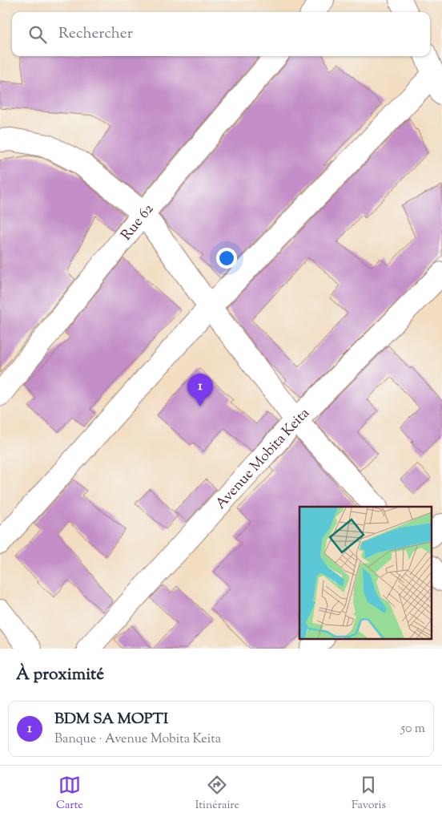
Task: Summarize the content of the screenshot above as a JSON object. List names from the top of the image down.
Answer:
{
  "streets": {
    "street": ["Rue 62", "Avenue Mobita Keita"]
  },
  "page": {
    "search": "Rechercher",
    "pins": "1",
    "heading": "À proximité",
    "list": [
      {
        "mark": "1",
        "name": "BDM SA MOPTI",
        "note": "Banque · Avenue Mobita Keita",
        "value": "50 m"
      }
    ],
    "nav": ["Carte", "Itinéraire", "Favoris"]
  }
}
